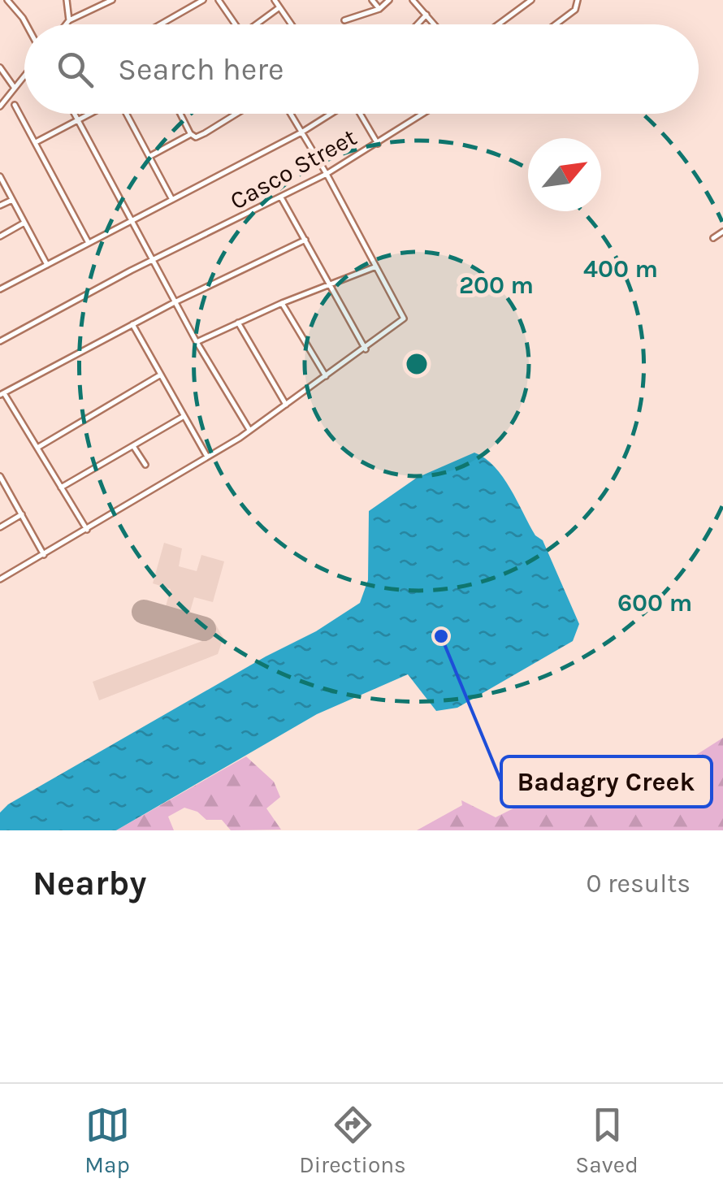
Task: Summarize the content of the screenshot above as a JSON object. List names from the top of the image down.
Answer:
{
  "streets": {
    "street": ["Casco Street"]
  },
  "places": ["Badagry Creek"],
  "north": "top right",
  "page": {
    "search": "Search here",
    "heading": ["Nearby", "0 results"],
    "nav": ["Map", "Directions", "Saved"]
  },
  "rings": ["400 m", "200 m", "600 m"]
}
